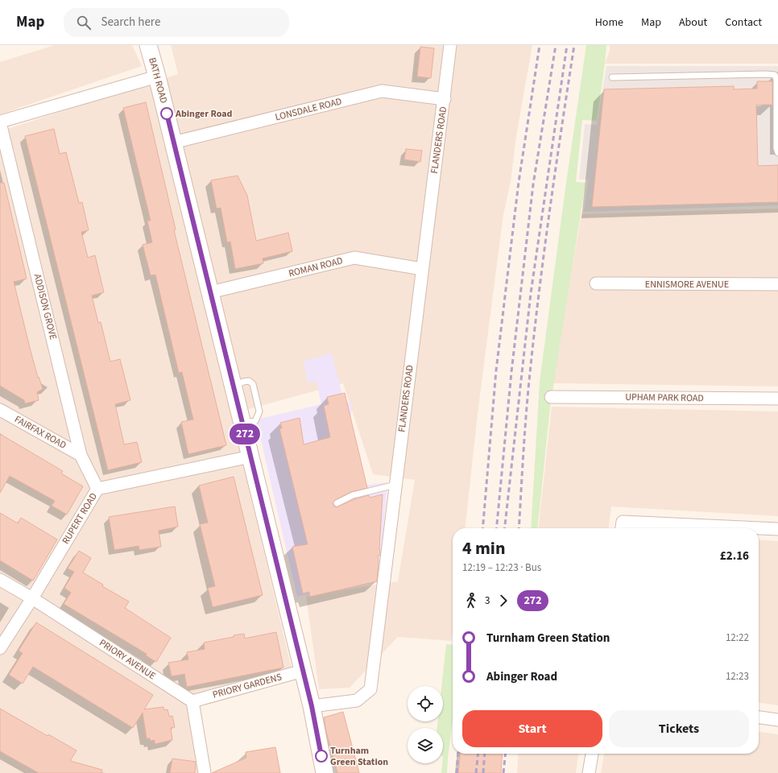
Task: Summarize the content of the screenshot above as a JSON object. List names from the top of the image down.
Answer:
{
  "streets": {
    "main road": ["BATH ROAD"],
    "street": [
      "LONSDALE ROAD",
      "FLANDERS ROAD",
      "ROMAN ROAD",
      "ENNISMORE AVENUE",
      "ADDISON GROVE",
      "UPHAM PARK ROAD",
      "FAIRFAX ROAD",
      "RUPERT ROAD",
      "PRIORY AVENUE",
      "PRIORY GARDENS"
    ]
  },
  "crossings": [
    ["BATH ROAD", "LONSDALE ROAD"],
    ["BATH ROAD", "FLANDERS ROAD"],
    ["BATH ROAD", "ROMAN ROAD"],
    ["BATH ROAD", "RUPERT ROAD"],
    ["BATH ROAD", "PRIORY GARDENS"],
    ["LONSDALE ROAD", "FLANDERS ROAD"],
    ["FLANDERS ROAD", "ROMAN ROAD"],
    ["ADDISON GROVE", "FAIRFAX ROAD"],
    ["ADDISON GROVE", "RUPERT ROAD"],
    ["RUPERT ROAD", "PRIORY AVENUE"],
    ["PRIORY AVENUE", "PRIORY GARDENS"]
  ],
  "places": ["Abinger Road", "Turnham Green Station"],
  "lines": ["bus line 272"],
  "page": {
    "header": "Map",
    "search": "Search here",
    "nav": [
      "Home",
      "Map",
      "About",
      "Contact"
    ],
    "on_map": "272",
    "heading": ["4 min", "12:19 – 12:23 · Bus", "£2.16"],
    "legs": ["3", "272"],
    "list": [
      {
        "name": "Turnham Green Station",
        "value": "12:22"
      },
      {
        "name": "Abinger Road",
        "value": "12:23"
      }
    ],
    "buttons": ["Start", "Tickets"]
  }
}
